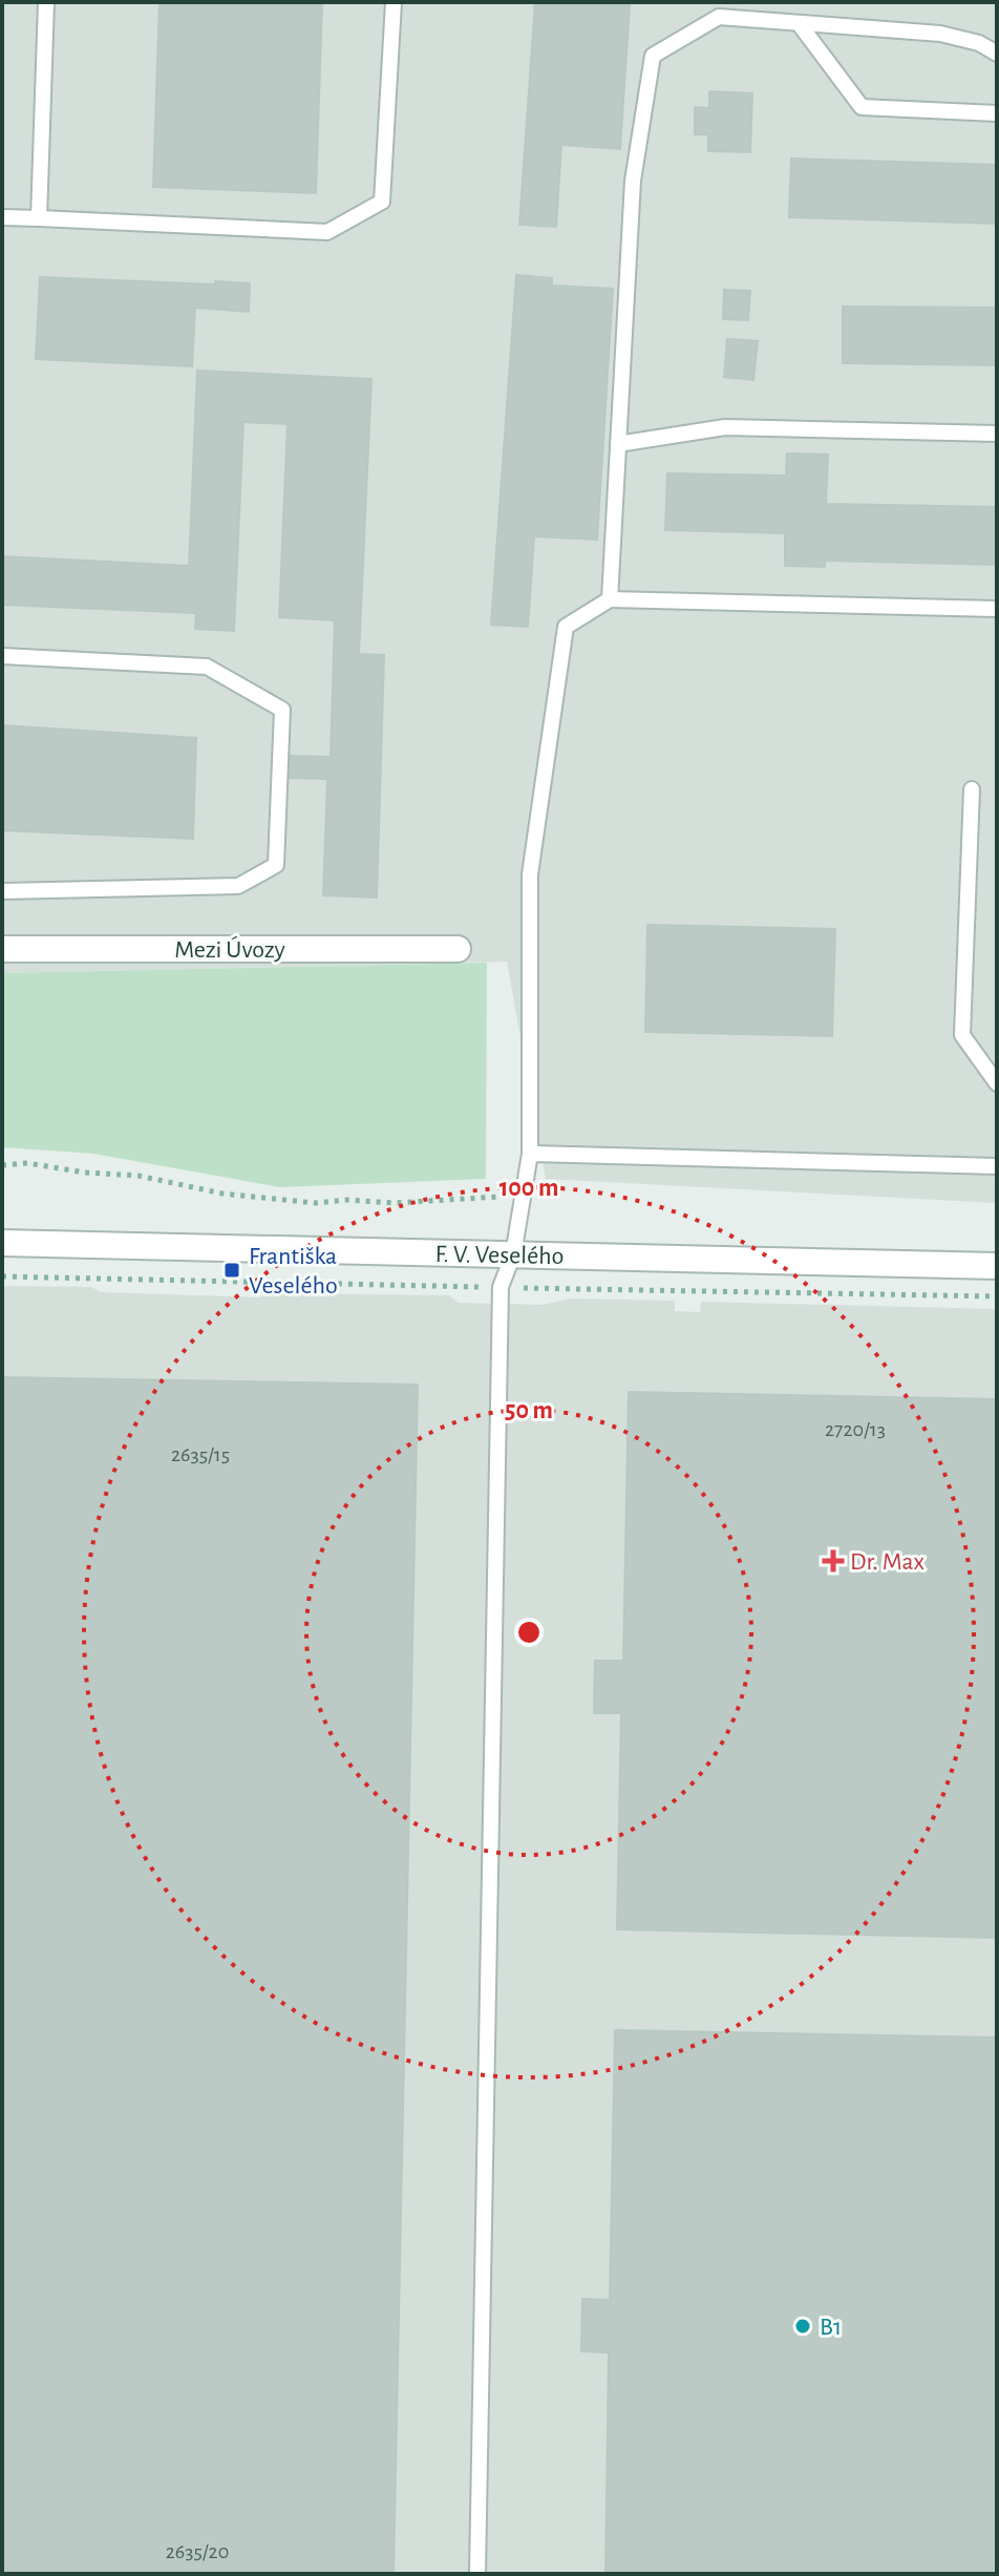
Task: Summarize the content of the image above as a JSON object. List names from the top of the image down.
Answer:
{
  "streets": {
    "street": ["Mezi Úvozy", "F. V. Veselého"]
  },
  "places": {
    "transit": ["Františka Veselého"],
    "health": ["Dr. Max"],
    "other": ["B1"]
  },
  "house_numbers": ["2720/13", "2635/15", "2635/20"],
  "rings": ["100 m", "50 m"]
}
